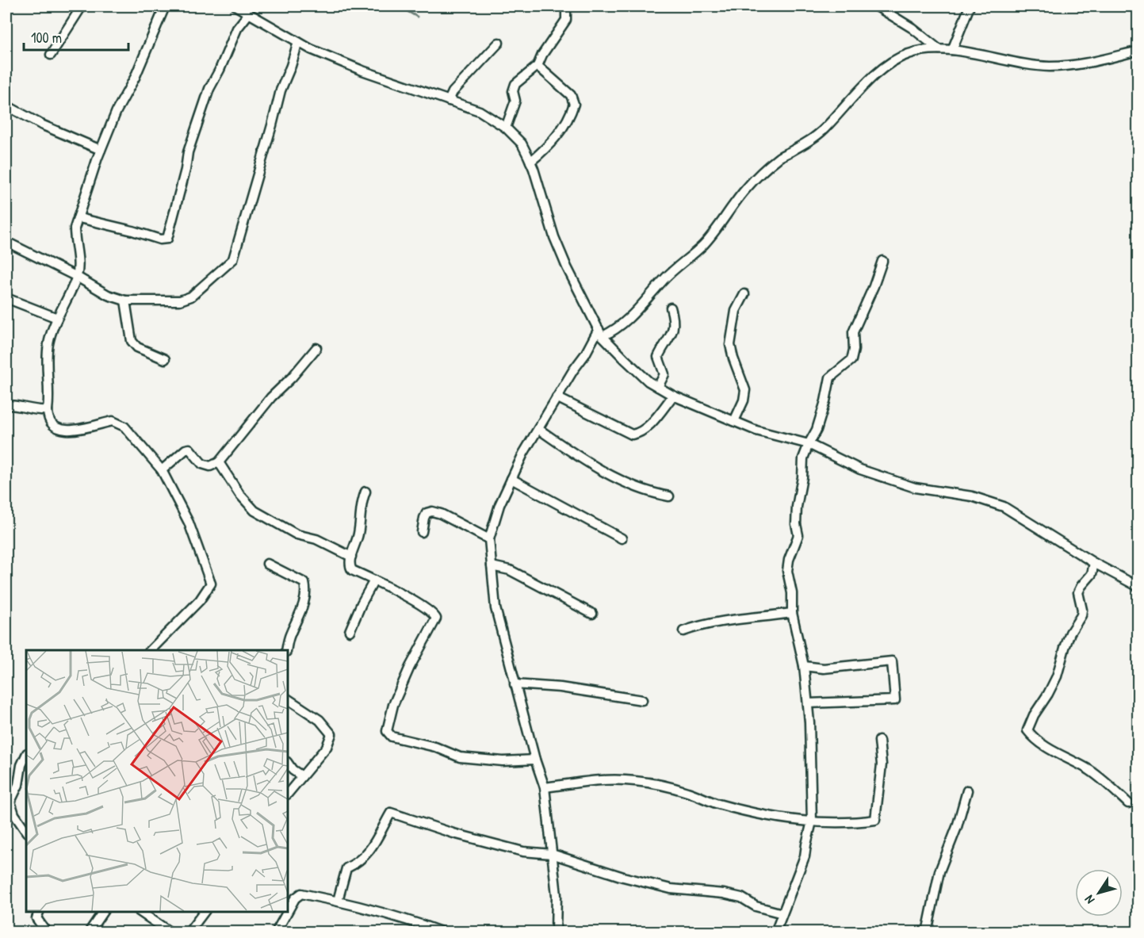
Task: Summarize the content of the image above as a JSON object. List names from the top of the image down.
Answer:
{
  "scale_bar": "100 m",
  "north": "bottom left"
}
